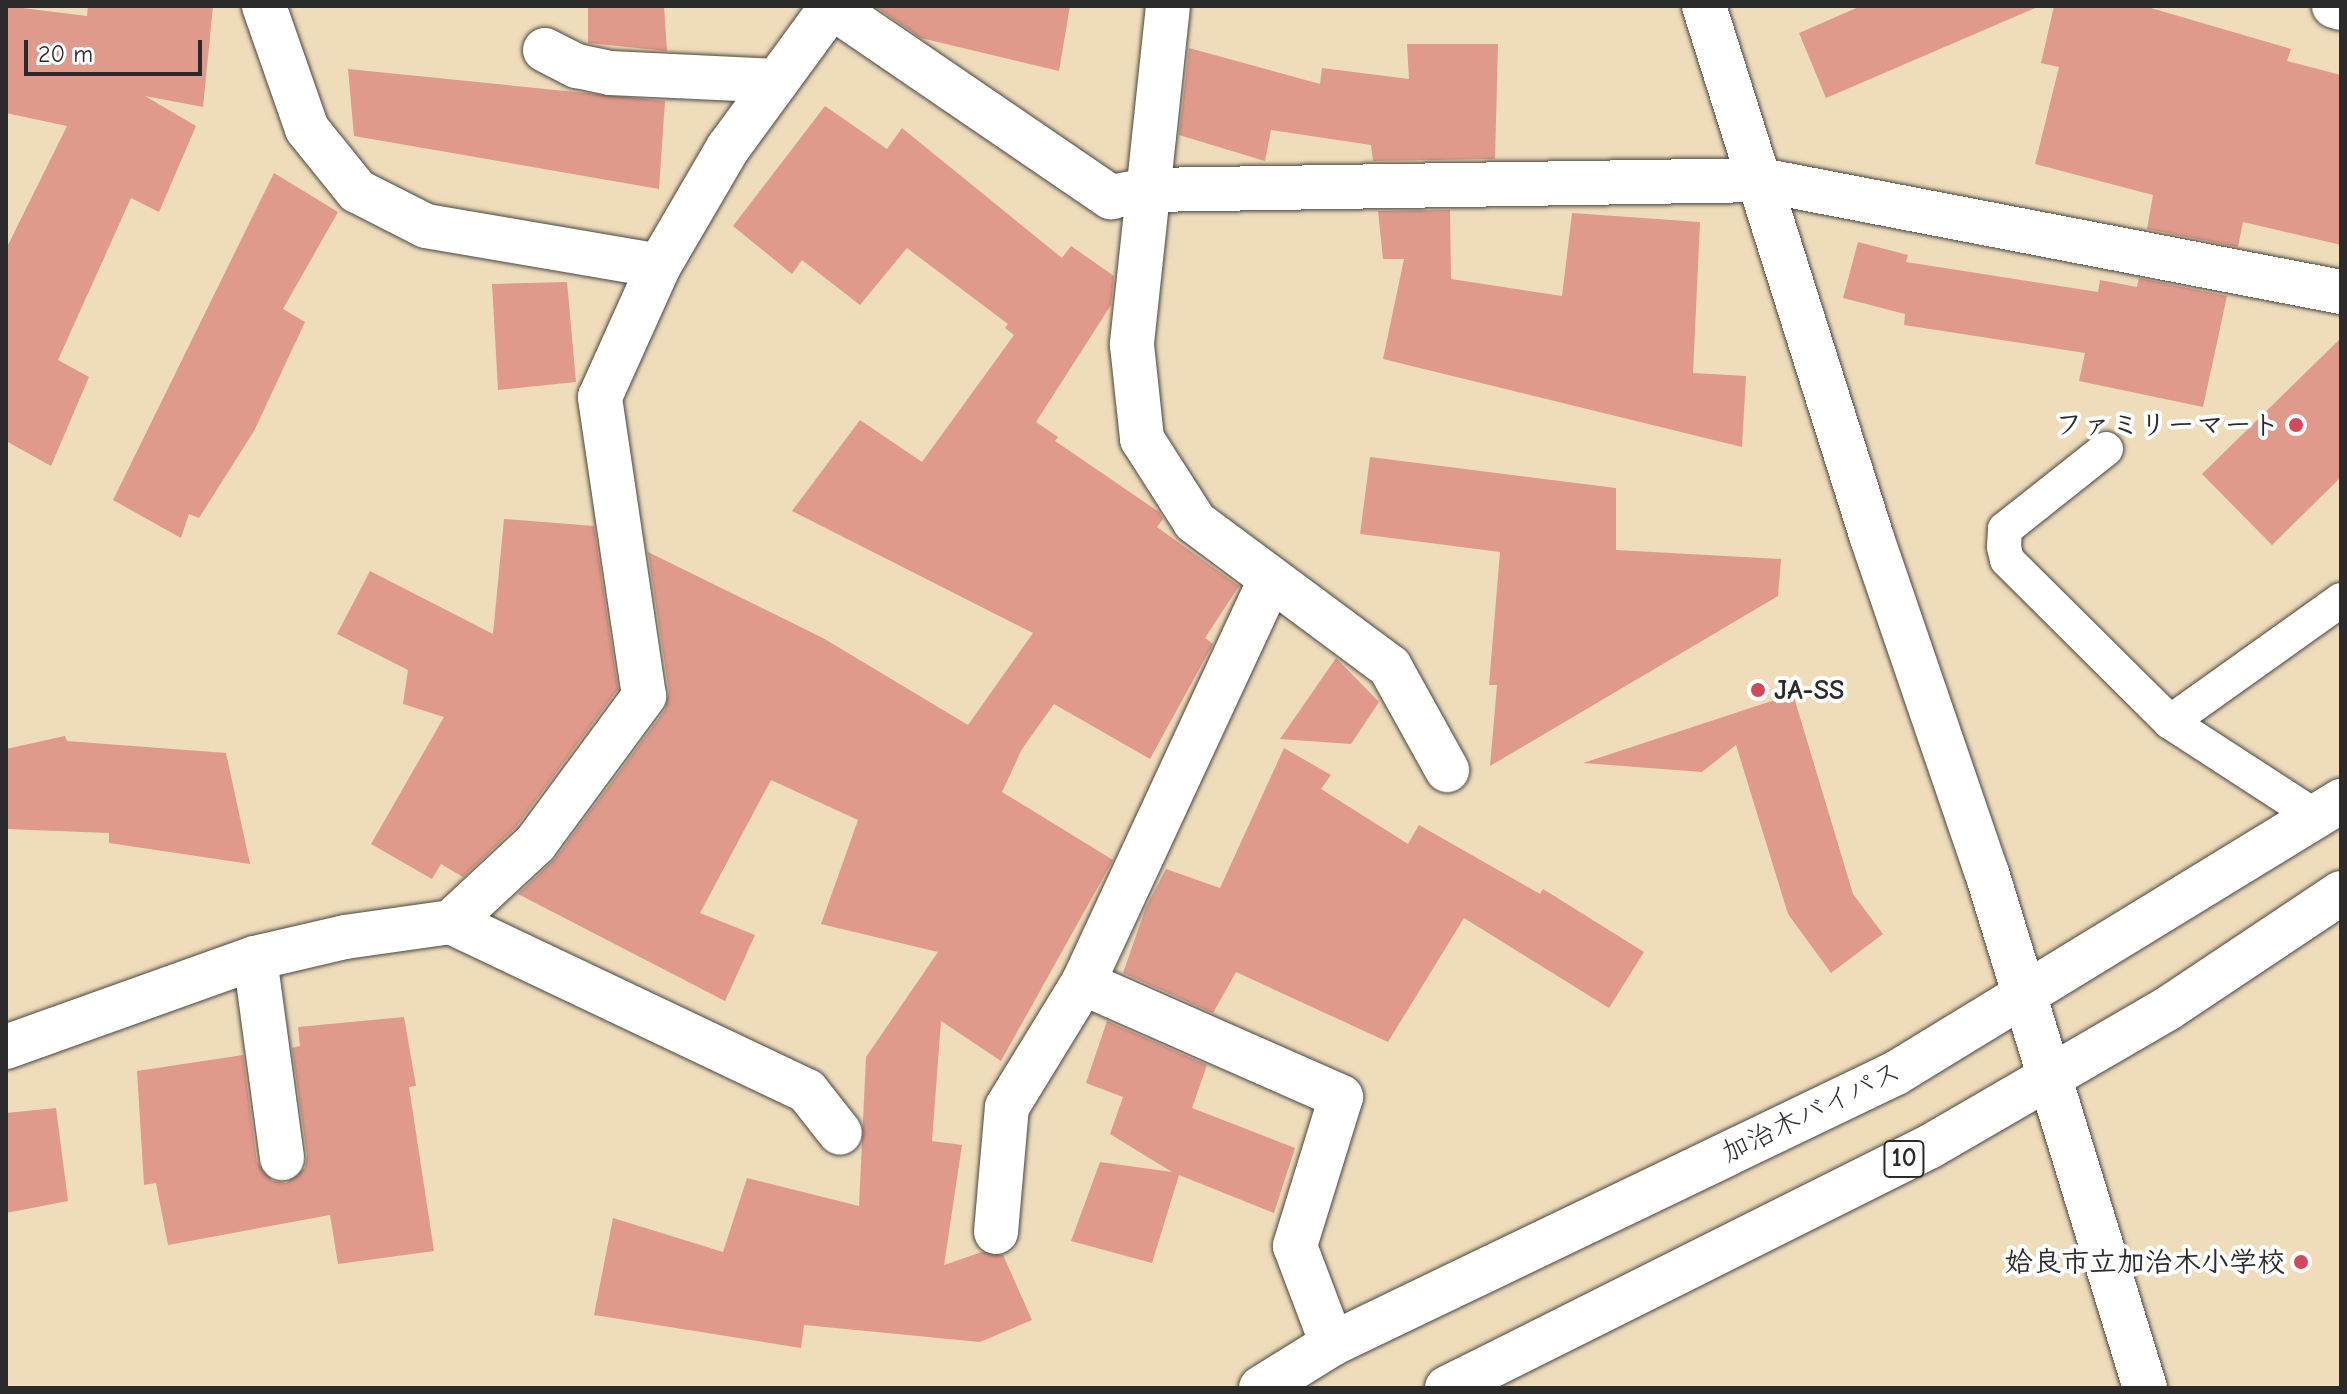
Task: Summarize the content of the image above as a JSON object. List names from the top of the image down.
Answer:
{
  "streets": {
    "main road": ["加治木バイパス", "10"]
  },
  "places": ["ファミリーマート", "JA-SS", "姶良市立加治木小学校"],
  "scale_bar": "20 m"
}
